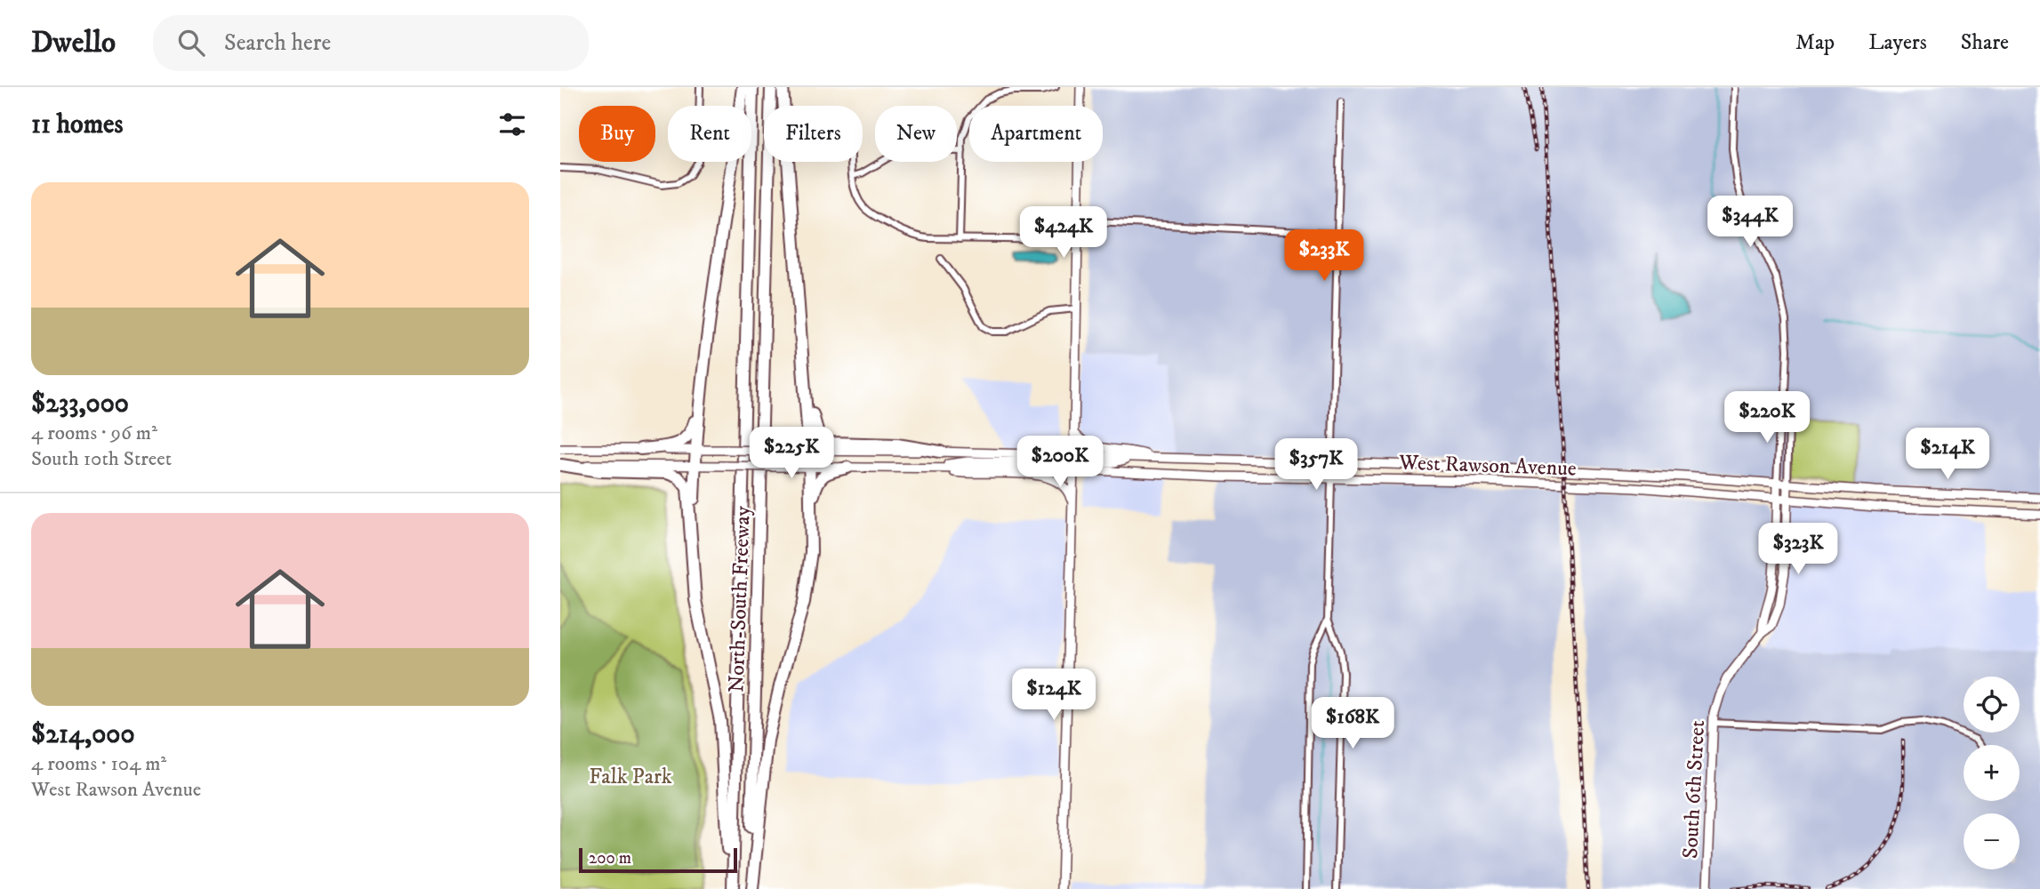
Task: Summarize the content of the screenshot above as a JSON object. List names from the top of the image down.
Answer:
{
  "streets": {
    "highway": ["North-South Freeway"],
    "main road": ["West Rawson Avenue", "South 6th Street"]
  },
  "crossings": [
    ["West Rawson Avenue", "South 6th Street"]
  ],
  "parks": ["Falk Park"],
  "scale_bar": "200 m",
  "page": {
    "header": "Dwello",
    "search": "Search here",
    "nav": ["Map", "Layers", "Share"],
    "heading": "11 homes",
    "chip": [
      "Buy",
      "Rent",
      "Filters",
      "New",
      "Apartment"
    ],
    "list": [
      {
        "name": "$233,000",
        "note": "4 rooms · 96 m² · South 10th Street"
      },
      {
        "name": "$214,000",
        "note": "4 rooms · 104 m² · West Rawson Avenue"
      }
    ],
    "price": [
      "$344K",
      "$424K",
      "$233K",
      "$220K",
      "$225K",
      "$214K",
      "$200K",
      "$357K",
      "$323K",
      "$124K",
      "$168K"
    ],
    "map_buttons": ["+", "−"],
    "scale": "200 m"
  }
}
